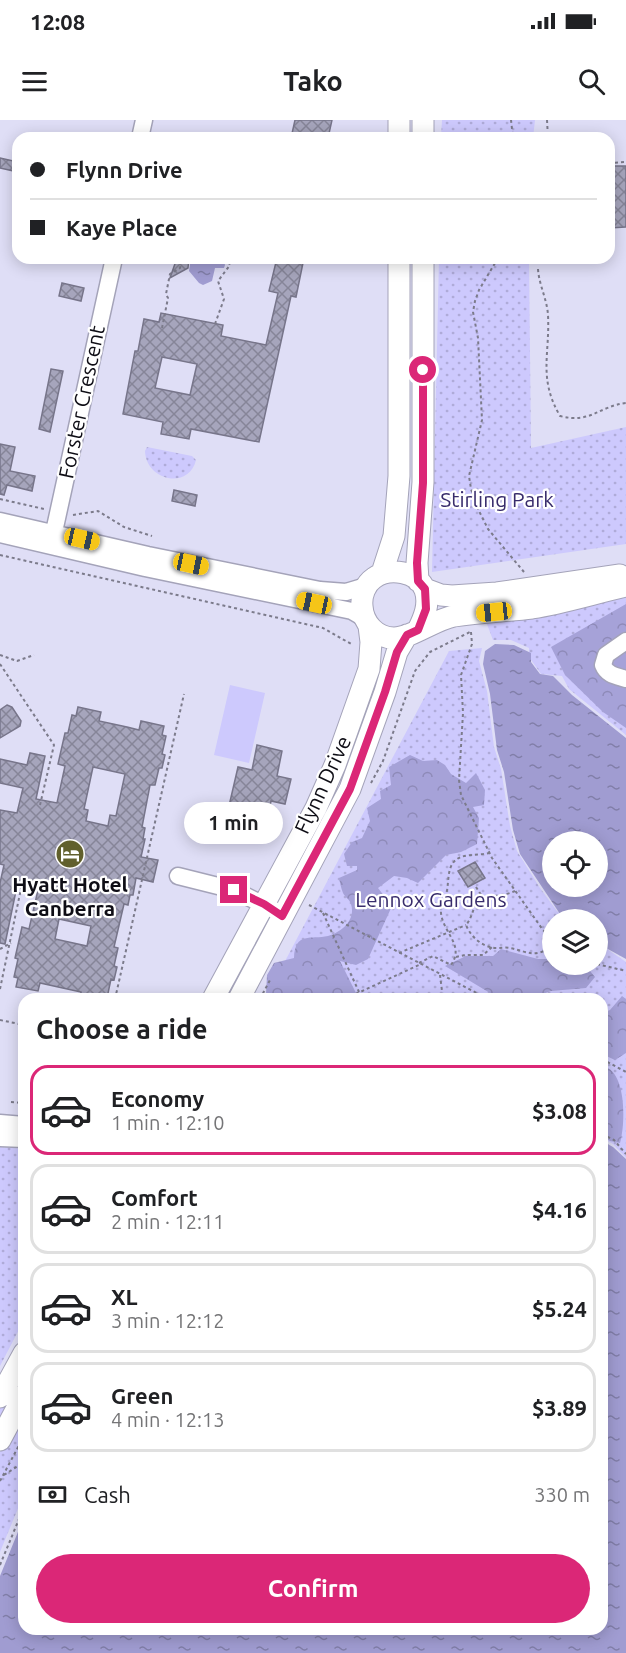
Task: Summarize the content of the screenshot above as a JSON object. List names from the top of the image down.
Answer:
{
  "streets": {
    "main road": ["Flynn Drive"],
    "street": ["Forster Crescent"]
  },
  "parks": ["Stirling Park", "Lennox Gardens"],
  "places": {
    "hotel": ["Hyatt Hotel Canberra"]
  },
  "page": {
    "status": "12:08",
    "header": "Tako",
    "banner": ["Flynn Drive", "Kaye Place"],
    "bubble": "1 min",
    "heading": "Choose a ride",
    "list": [
      {
        "name": "Economy",
        "note": "1 min · 12:10",
        "value": "$3.08"
      },
      {
        "name": "Comfort",
        "note": "2 min · 12:11",
        "value": "$4.16"
      },
      {
        "name": "XL",
        "note": "3 min · 12:12",
        "value": "$5.24"
      },
      {
        "name": "Green",
        "note": "4 min · 12:13",
        "value": "$3.89"
      }
    ],
    "pay": ["Cash", "330 m"],
    "buttons": "Confirm"
  }
}
